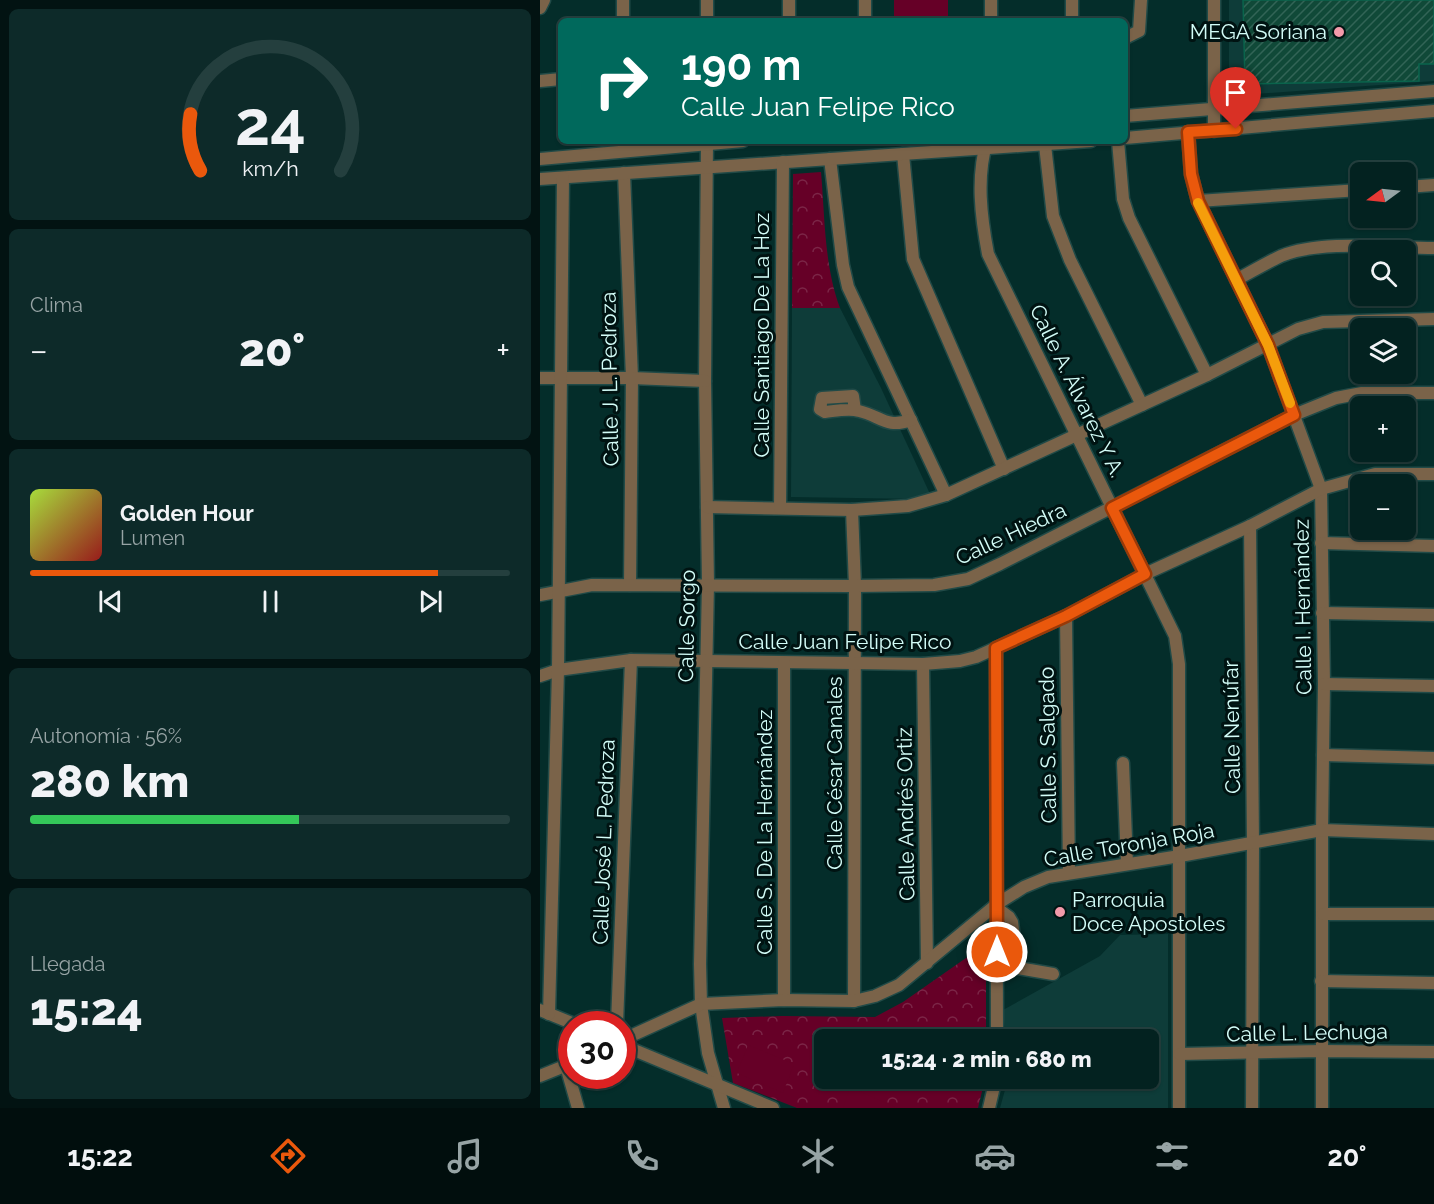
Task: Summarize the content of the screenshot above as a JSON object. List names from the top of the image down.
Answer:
{
  "streets": {
    "street": [
      "Calle Santiago De La Hoz",
      "Calle J. L. Pedroza",
      "Calle A. Álvarez Y A.",
      "Calle Hiedra",
      "Calle I. Hernández",
      "Calle Sorgo",
      "Calle Juan Felipe Rico",
      "Calle Nenúfar",
      "Calle S. Salgado",
      "Calle César Canales",
      "Calle Andrés Ortiz",
      "Calle S. De La Hernández",
      "Calle José L. Pedroza",
      "Calle Toronja Roja",
      "Calle L. Lechuga"
    ]
  },
  "crossings": [
    ["Calle J. L. Pedroza", "Calle Hiedra"],
    ["Calle A. Álvarez Y A.", "Calle Hiedra"],
    ["Calle A. Álvarez Y A.", "Calle Juan Felipe Rico"],
    ["Calle A. Álvarez Y A.", "Calle Toronja Roja"],
    ["Calle A. Álvarez Y A.", "Calle L. Lechuga"],
    ["Calle Hiedra", "Calle I. Hernández"],
    ["Calle Hiedra", "Calle Sorgo"],
    ["Calle Hiedra", "Calle César Canales"],
    ["Calle I. Hernández", "Calle Juan Felipe Rico"],
    ["Calle I. Hernández", "Calle Toronja Roja"],
    ["Calle I. Hernández", "Calle L. Lechuga"],
    ["Calle Sorgo", "Calle Juan Felipe Rico"],
    ["Calle Sorgo", "Calle Toronja Roja"],
    ["Calle Juan Felipe Rico", "Calle Nenúfar"],
    ["Calle Juan Felipe Rico", "Calle S. Salgado"],
    ["Calle Juan Felipe Rico", "Calle César Canales"],
    ["Calle Juan Felipe Rico", "Calle Andrés Ortiz"],
    ["Calle Juan Felipe Rico", "Calle S. De La Hernández"],
    ["Calle Juan Felipe Rico", "Calle José L. Pedroza"],
    ["Calle Nenúfar", "Calle Toronja Roja"],
    ["Calle Nenúfar", "Calle L. Lechuga"],
    ["Calle S. Salgado", "Calle Toronja Roja"],
    ["Calle César Canales", "Calle Toronja Roja"],
    ["Calle Andrés Ortiz", "Calle Toronja Roja"],
    ["Calle S. De La Hernández", "Calle Toronja Roja"]
  ],
  "places": ["MEGA Soriana", "Parroquia Doce Apostoles"],
  "north": "left",
  "page": {
    "turn": ["190 m", "Calle Juan Felipe Rico"],
    "map_buttons": ["+", "−"],
    "tile": [
      "Clima",
      ["Autonomía · 56%", "280 km"],
      ["Llegada", "15:24"]
    ],
    "heat": ["−", "20°", "+"],
    "song": ["Golden Hour", "Lumen"],
    "limit": "30",
    "trip": "15:24 · 2 min · 680 m",
    "tabs": ["15:22", "20°"],
    "gauge": ["24", "km/h"]
  }
}
